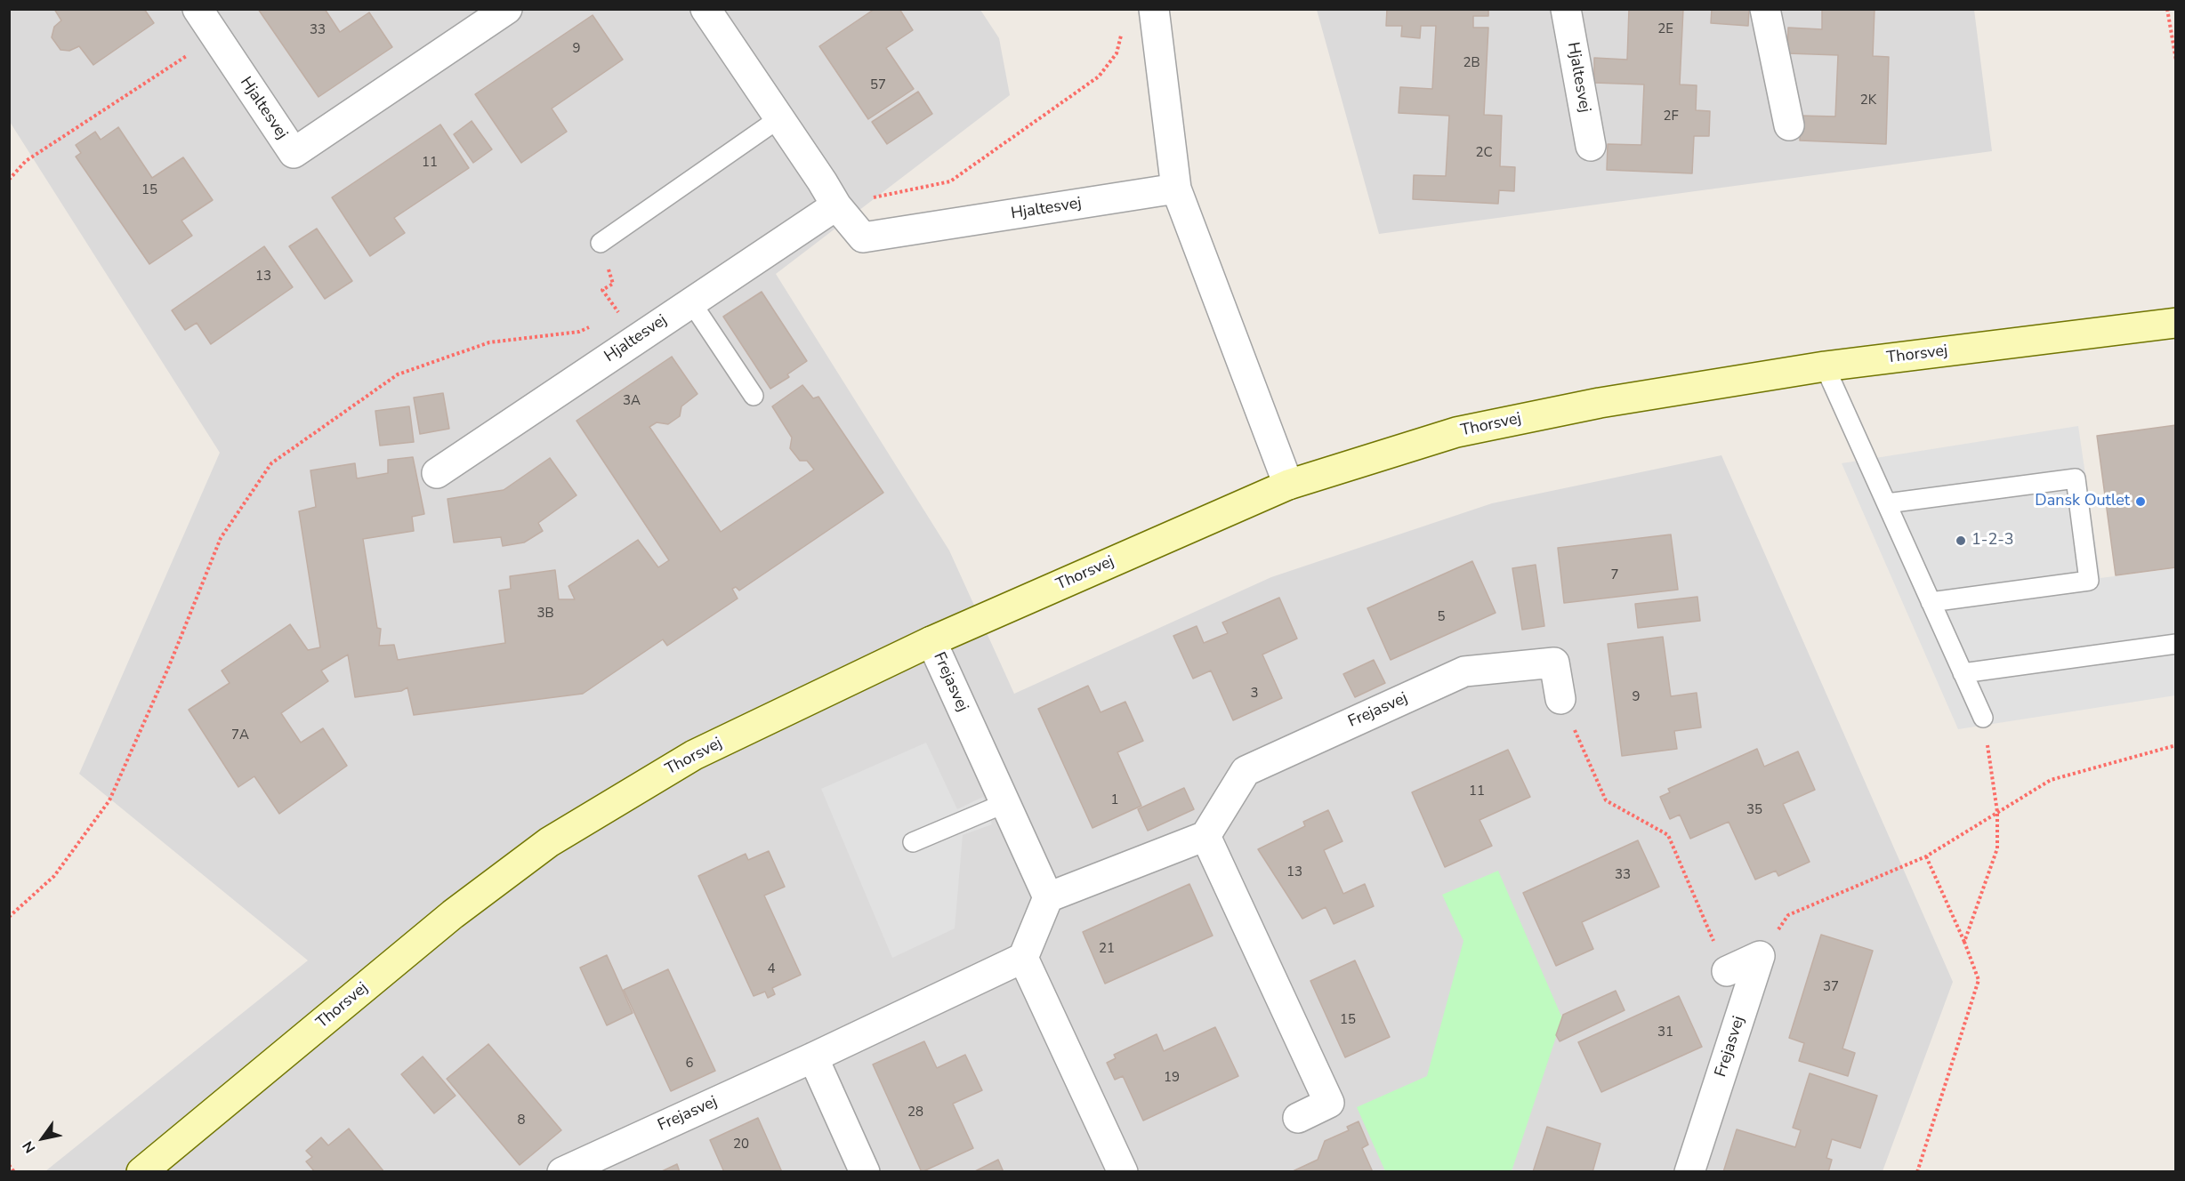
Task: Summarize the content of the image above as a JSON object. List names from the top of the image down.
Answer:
{
  "streets": {
    "street": ["Hjaltesvej", "Thorsvej", "Frejasvej"]
  },
  "crossings": [
    ["Thorsvej", "Frejasvej"]
  ],
  "places": ["Dansk Outlet", "1-2-3"],
  "house_numbers": [
    "2E",
    "33",
    "9",
    "2B",
    "57",
    "2K",
    "2F",
    "2C",
    "11",
    "15",
    "13",
    "3A",
    "7",
    "3B",
    "5",
    "3",
    "9",
    "7A",
    "11",
    "1",
    "35",
    "13",
    "33",
    "21",
    "4",
    "37",
    "15",
    "31",
    "6",
    "19",
    "28",
    "8",
    "20"
  ],
  "north": "bottom left"
}
